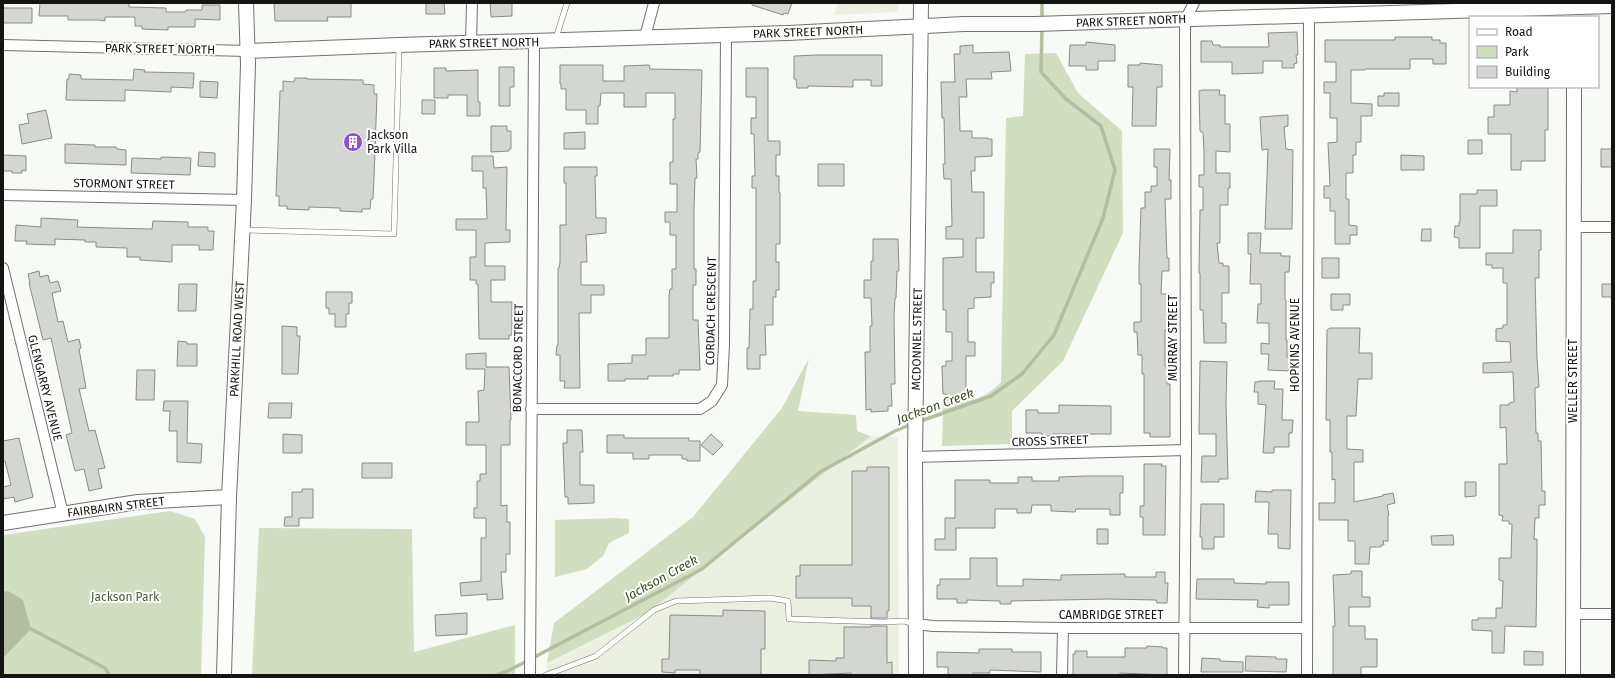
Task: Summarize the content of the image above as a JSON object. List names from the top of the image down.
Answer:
{
  "streets": {
    "street": [
      "PARK STREET NORTH",
      "STORMONT STREET",
      "CORDACH CRESCENT",
      "MURRAY STREET",
      "PARKHILL ROAD WEST",
      "MCDONNEL STREET",
      "HOPKINS AVENUE",
      "BONACCORD STREET",
      "WELLER STREET",
      "GLENGARRY AVENUE",
      "CROSS STREET",
      "FAIRBAIRN STREET",
      "CAMBRIDGE STREET"
    ]
  },
  "crossings": [
    ["PARK STREET NORTH", "CORDACH CRESCENT"],
    ["PARK STREET NORTH", "MURRAY STREET"],
    ["PARK STREET NORTH", "PARKHILL ROAD WEST"],
    ["PARK STREET NORTH", "MCDONNEL STREET"],
    ["PARK STREET NORTH", "HOPKINS AVENUE"],
    ["PARK STREET NORTH", "BONACCORD STREET"],
    ["STORMONT STREET", "PARKHILL ROAD WEST"],
    ["CORDACH CRESCENT", "BONACCORD STREET"],
    ["MURRAY STREET", "CROSS STREET"],
    ["MURRAY STREET", "CAMBRIDGE STREET"],
    ["PARKHILL ROAD WEST", "FAIRBAIRN STREET"],
    ["MCDONNEL STREET", "CROSS STREET"],
    ["MCDONNEL STREET", "CAMBRIDGE STREET"],
    ["HOPKINS AVENUE", "CAMBRIDGE STREET"],
    ["GLENGARRY AVENUE", "FAIRBAIRN STREET"]
  ],
  "water": ["Jackson Creek"],
  "parks": ["Jackson Park"],
  "places": {
    "building": ["Jackson Park Villa"]
  },
  "legend": ["Road", "Park", "Building"]
}
